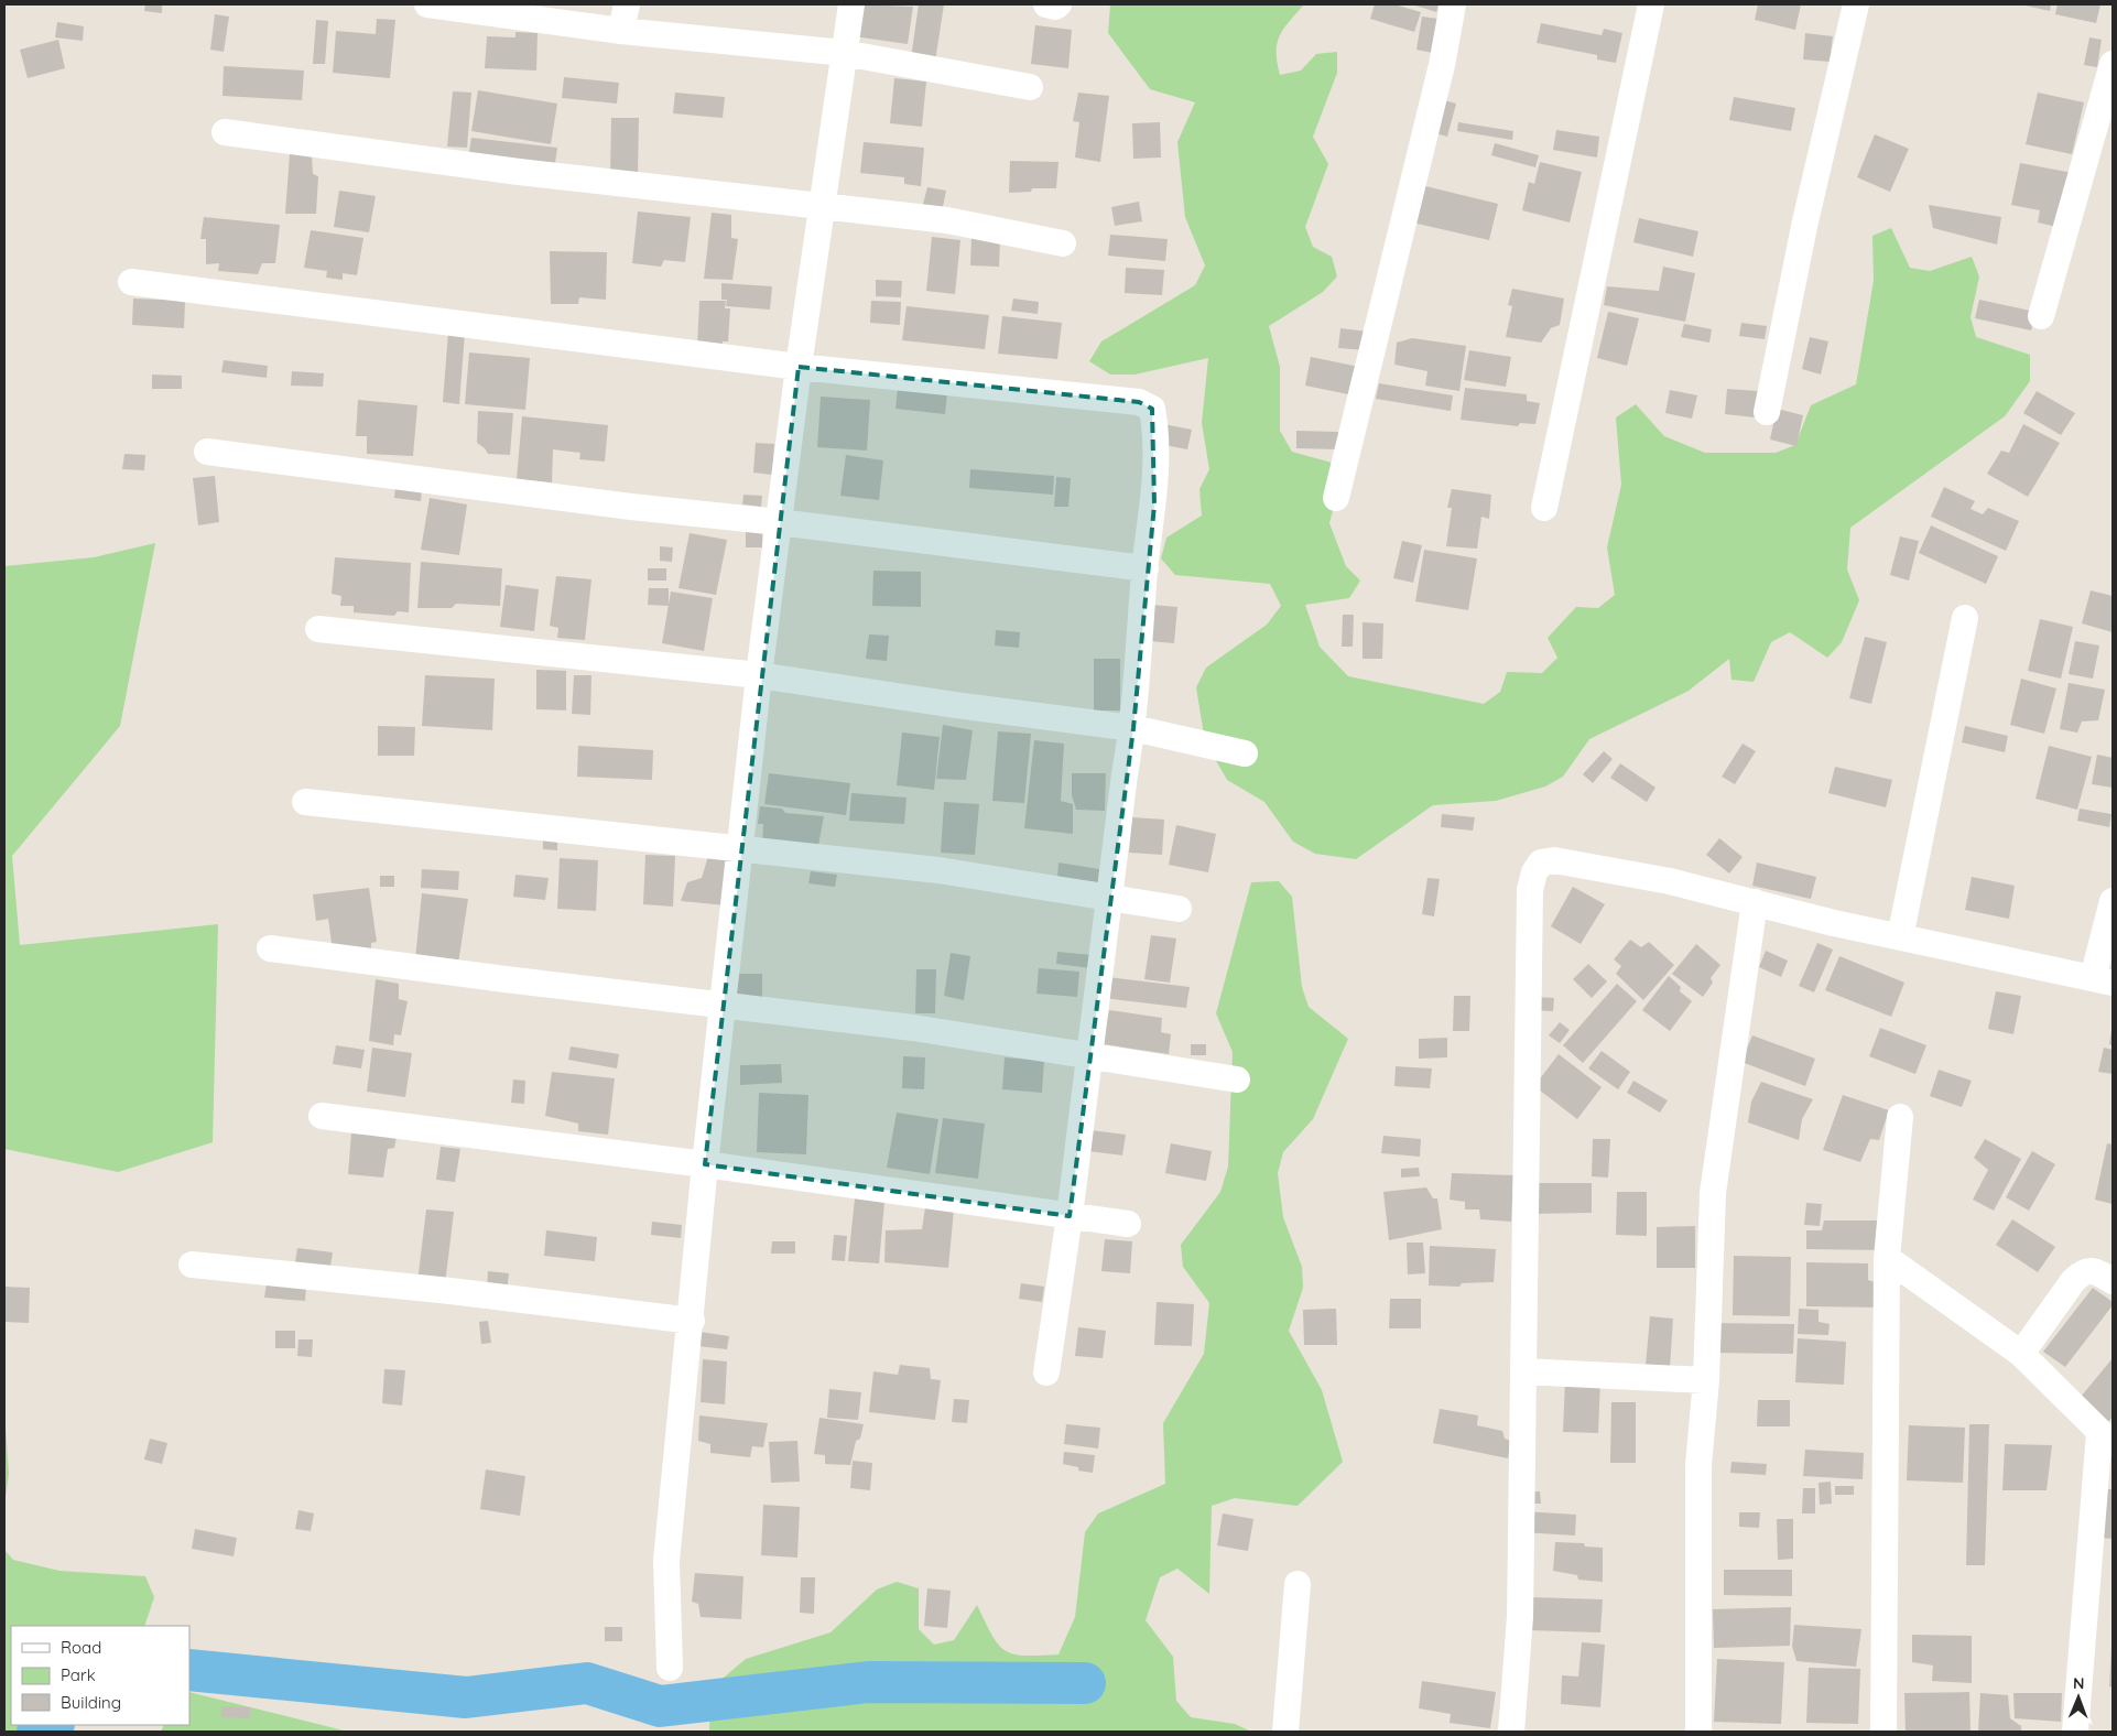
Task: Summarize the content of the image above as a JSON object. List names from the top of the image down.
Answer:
{
  "legend": ["Road", "Park", "Building"],
  "north": "top"
}
